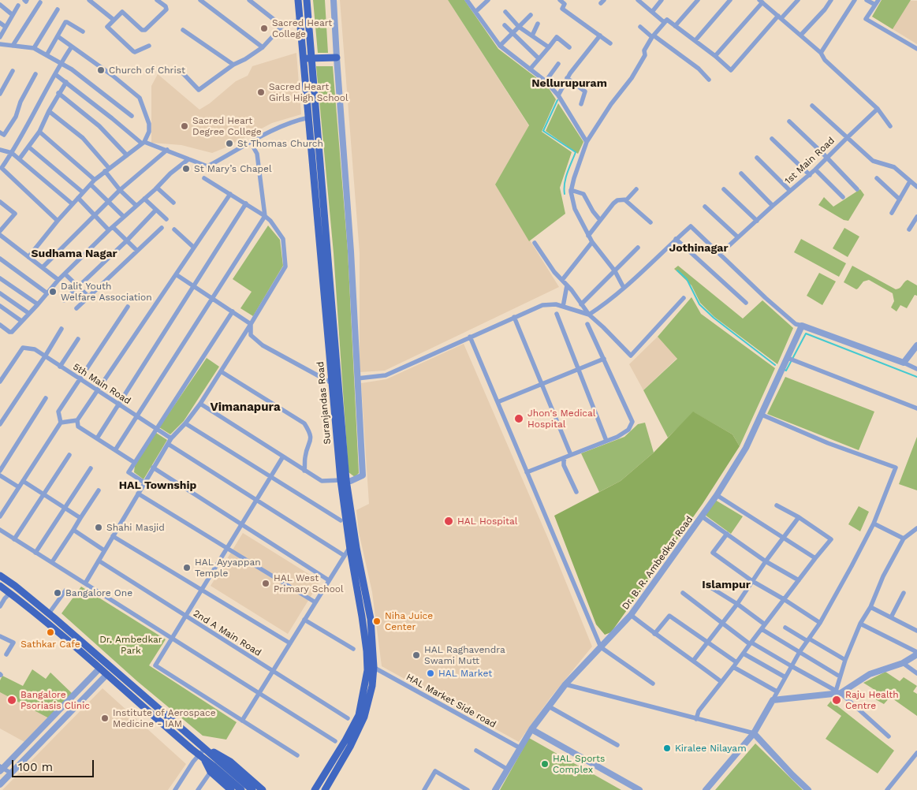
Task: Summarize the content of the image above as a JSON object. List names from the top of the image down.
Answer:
{
  "streets": {
    "main road": ["Suranjandas Road"],
    "street": [
      "1st Main Road",
      "5th Main Road",
      "Dr. B. R. Ambedkar Road",
      "2nd A Main Road",
      "HAL Market Side road"
    ]
  },
  "crossings": [
    ["Suranjandas Road", "HAL Market Side road"],
    ["Dr. B. R. Ambedkar Road", "HAL Market Side road"]
  ],
  "districts": [
    "Nellurupuram",
    "Jothinagar",
    "Sudhama Nagar",
    "Vimanapura",
    "HAL Township",
    "Islampur"
  ],
  "parks": ["Dr. Ambedkar Park"],
  "places": [
    "Sacred Heart College",
    "Church of Christ",
    "Sacred Heart Girls High School",
    "Sacred Heart Degree College",
    "St Thomas Church",
    "St Mary’s Chapel",
    "Dalit Youth Welfare Association",
    "Jhon's Medical Hospital",
    "HAL Hospital",
    "Shahi Masjid",
    "HAL Ayyappan Temple",
    "HAL West Primary School",
    "Bangalore One",
    "Niha Juice Center",
    "Sathkar Cafe",
    "HAL Raghavendra Swami Mutt",
    "HAL Market",
    "Bangalore Psoriasis Clinic",
    "Raju Health Centre",
    "Institute of Aerospace Medicine - IAM",
    "Kiralee Nilayam",
    "HAL Sports Complex"
  ],
  "scale_bar": "100 m"
}
